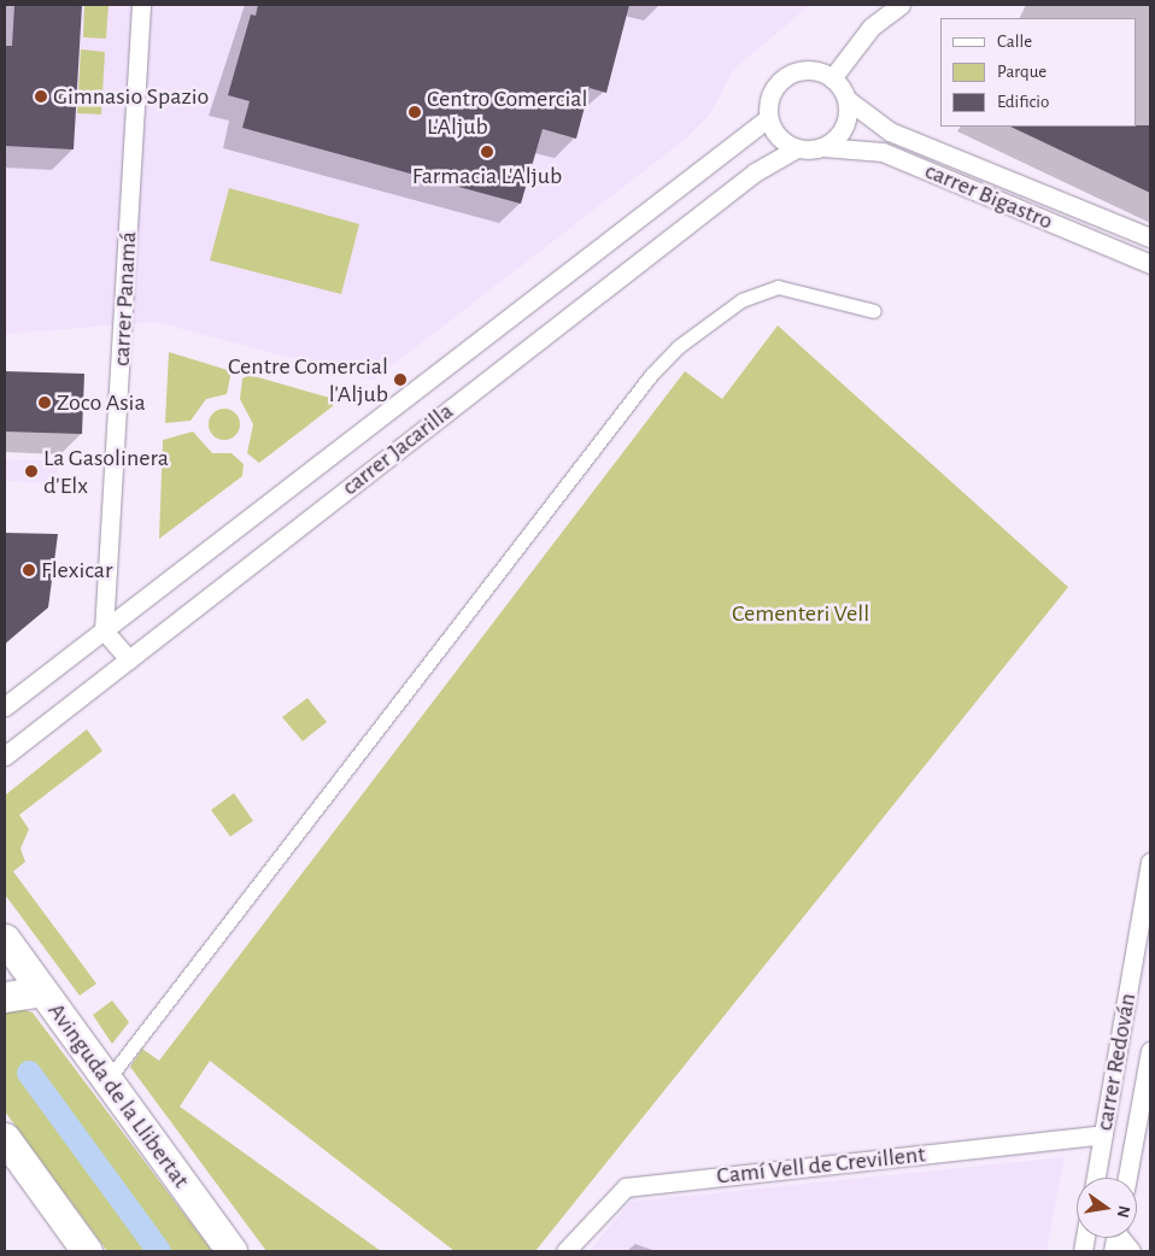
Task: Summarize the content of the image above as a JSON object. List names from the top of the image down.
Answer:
{
  "streets": {
    "highway": ["Avinguda de la Llibertat"],
    "street": [
      "carrer Bigastro",
      "carrer Panamá",
      "carrer Jacarilla",
      "carrer Redován",
      "Camí Vell de Crevillent"
    ]
  },
  "crossings": [
    ["carrer Bigastro", "carrer Jacarilla"],
    ["carrer Panamá", "carrer Jacarilla"],
    ["carrer Redován", "Camí Vell de Crevillent"]
  ],
  "parks": ["Cementeri Vell"],
  "places": [
    "Gimnasio Spazio",
    "Centro Comercial L'Aljub",
    "Farmacia L'Aljub",
    "Centre Comercial l'Aljub",
    "Zoco Asia",
    "La Gasolinera d'Elx",
    "Flexicar"
  ],
  "legend": ["Calle", "Parque", "Edificio"],
  "north": "right"
}
